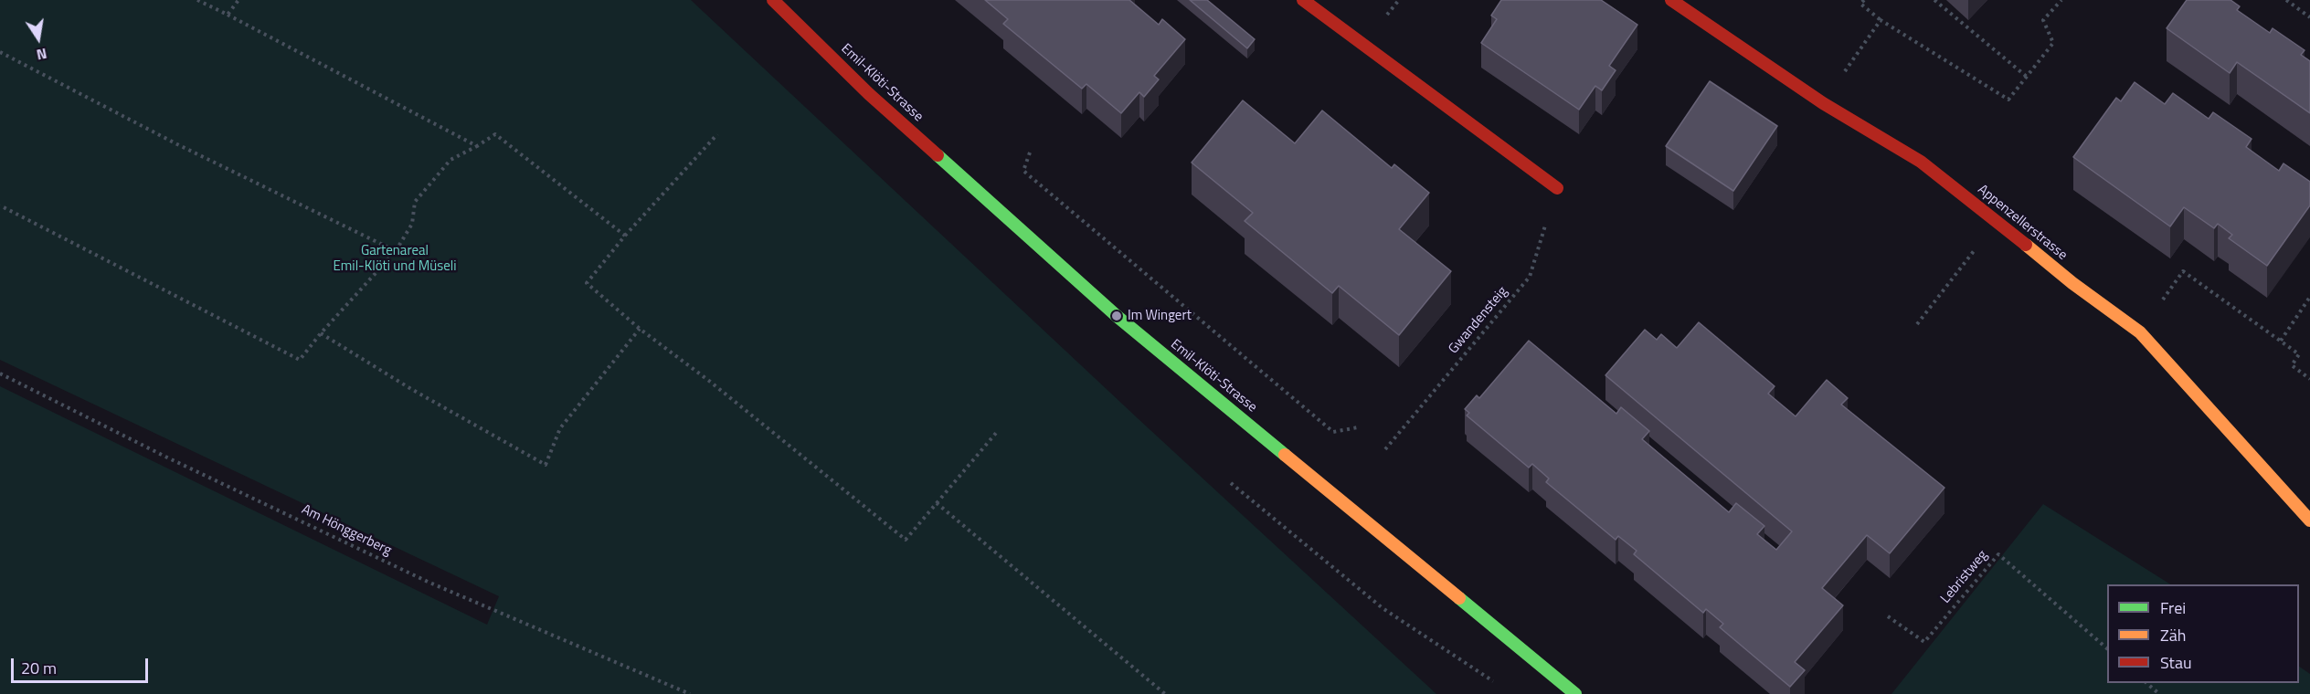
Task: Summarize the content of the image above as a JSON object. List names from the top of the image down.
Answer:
{
  "streets": {
    "street": ["Emil-Klöti-Strasse", "Appenzellerstrasse"],
    "path": ["Gwandensteig", "Am Hönggerberg", "Lebristweg"]
  },
  "parks": ["Gartenareal Emil-Klöti und Müseli"],
  "places": ["Im Wingert"],
  "legend": ["Frei", "Zäh", "Stau"],
  "scale_bar": "20 m",
  "north": "bottom"
}
